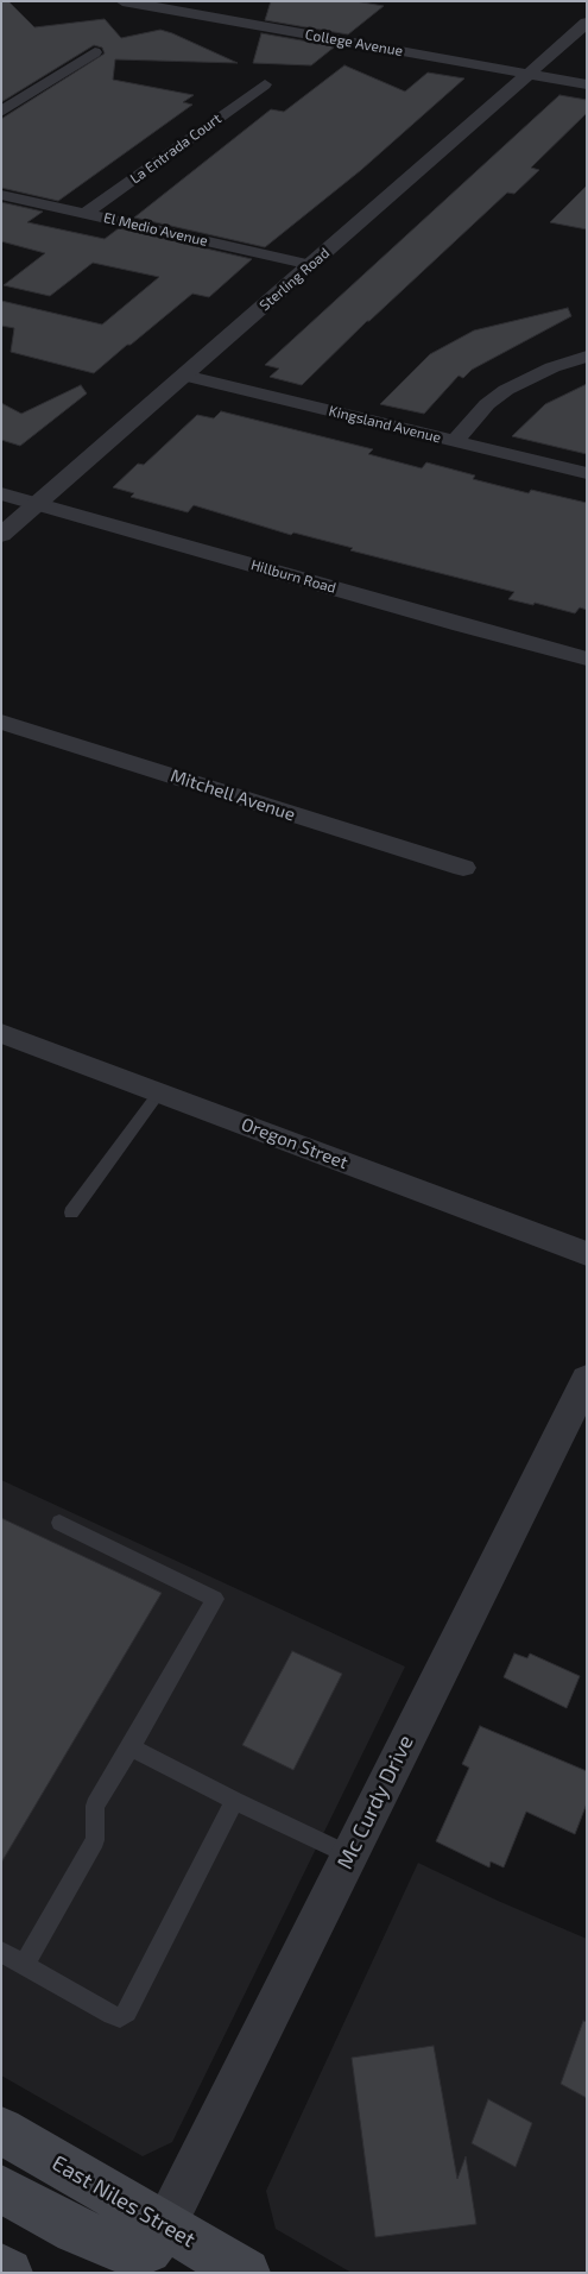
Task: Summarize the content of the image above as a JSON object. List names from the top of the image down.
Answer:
{
  "streets": {
    "main road": ["East Niles Street"],
    "street": [
      "College Avenue",
      "La Entrada Court",
      "El Medio Avenue",
      "Sterling Road",
      "Kingsland Avenue",
      "Hillburn Road",
      "Mitchell Avenue",
      "Oregon Street",
      "Mc Curdy Drive"
    ]
  },
  "crossings": [
    ["College Avenue", "Sterling Road"],
    ["La Entrada Court", "El Medio Avenue"],
    ["El Medio Avenue", "Sterling Road"],
    ["Sterling Road", "Kingsland Avenue"],
    ["Sterling Road", "Hillburn Road"],
    ["Mc Curdy Drive", "East Niles Street"]
  ]
}
